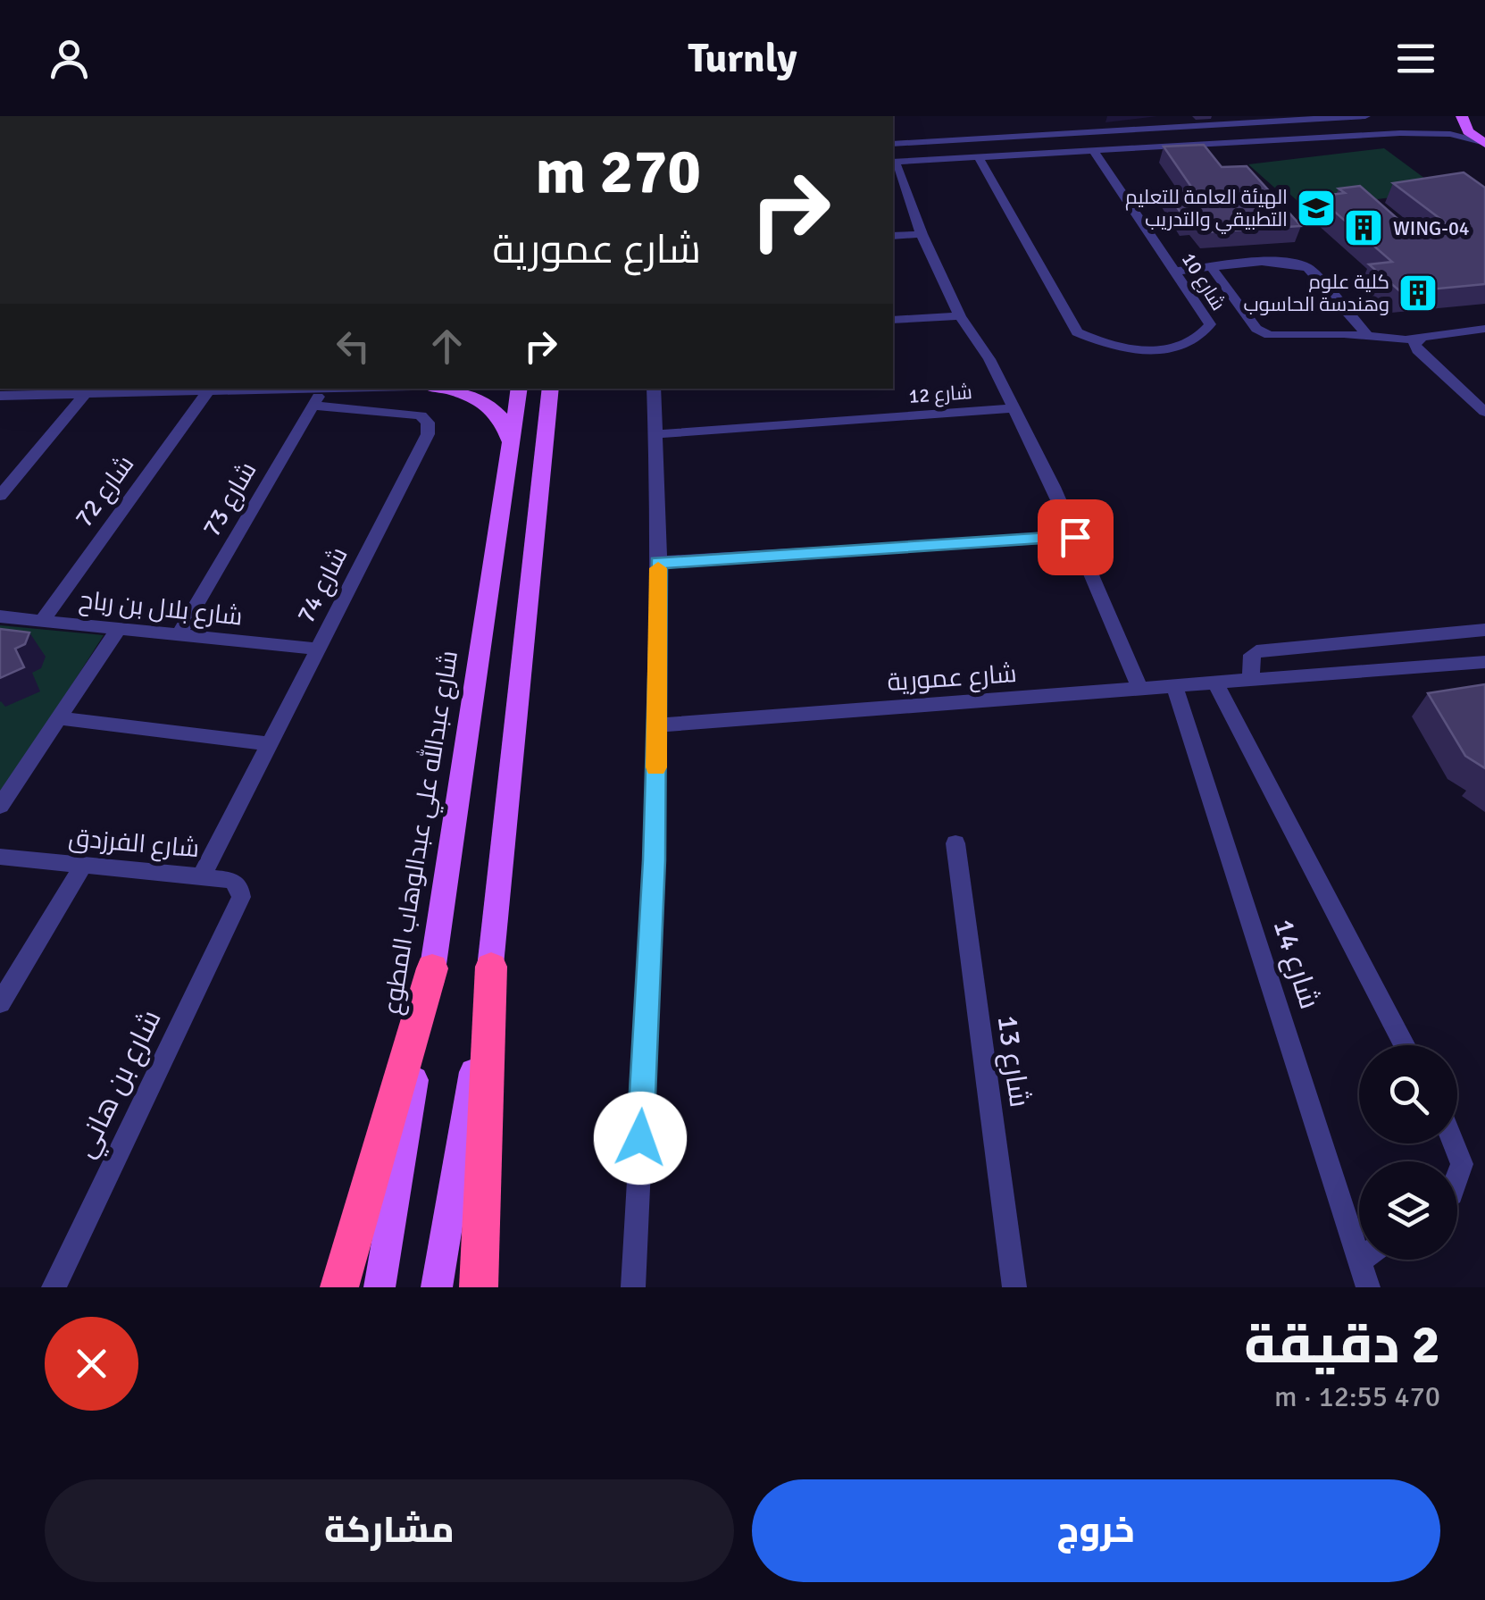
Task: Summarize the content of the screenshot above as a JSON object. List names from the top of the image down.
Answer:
{
  "streets": {
    "main road": ["شارع عبدالله علي عبدالوهاب المطوع"],
    "street": [
      "شارع 10",
      "شارع 12",
      "شارع 72",
      "شارع 73",
      "شارع 74",
      "شارع بلال بن رباح",
      "شارع عمورية",
      "شارع الفرزدق",
      "شارع 14",
      "شارع 13",
      "شارع بن هاني"
    ]
  },
  "crossings": [
    ["شارع 72", "شارع بلال بن رباح"],
    ["شارع 73", "شارع 74"],
    ["شارع 73", "شارع بلال بن رباح"],
    ["شارع 74", "شارع بلال بن رباح"],
    ["شارع 74", "شارع الفرزدق"],
    ["شارع عمورية", "شارع 14"],
    ["شارع الفرزدق", "شارع بن هاني"]
  ],
  "places": {
    "school or university": ["الهيئة العامة للتعليم التطبيقي والتدريب"],
    "building": ["WING-04", "كلية علوم وهندسة الحاسوب"]
  },
  "page": {
    "header": "Turnly",
    "turn": ["270 m", "شارع عمورية"],
    "heading": ["2 دقيقة", "470 m · 12:55"],
    "buttons": ["خروج", "مشاركة"]
  }
}
